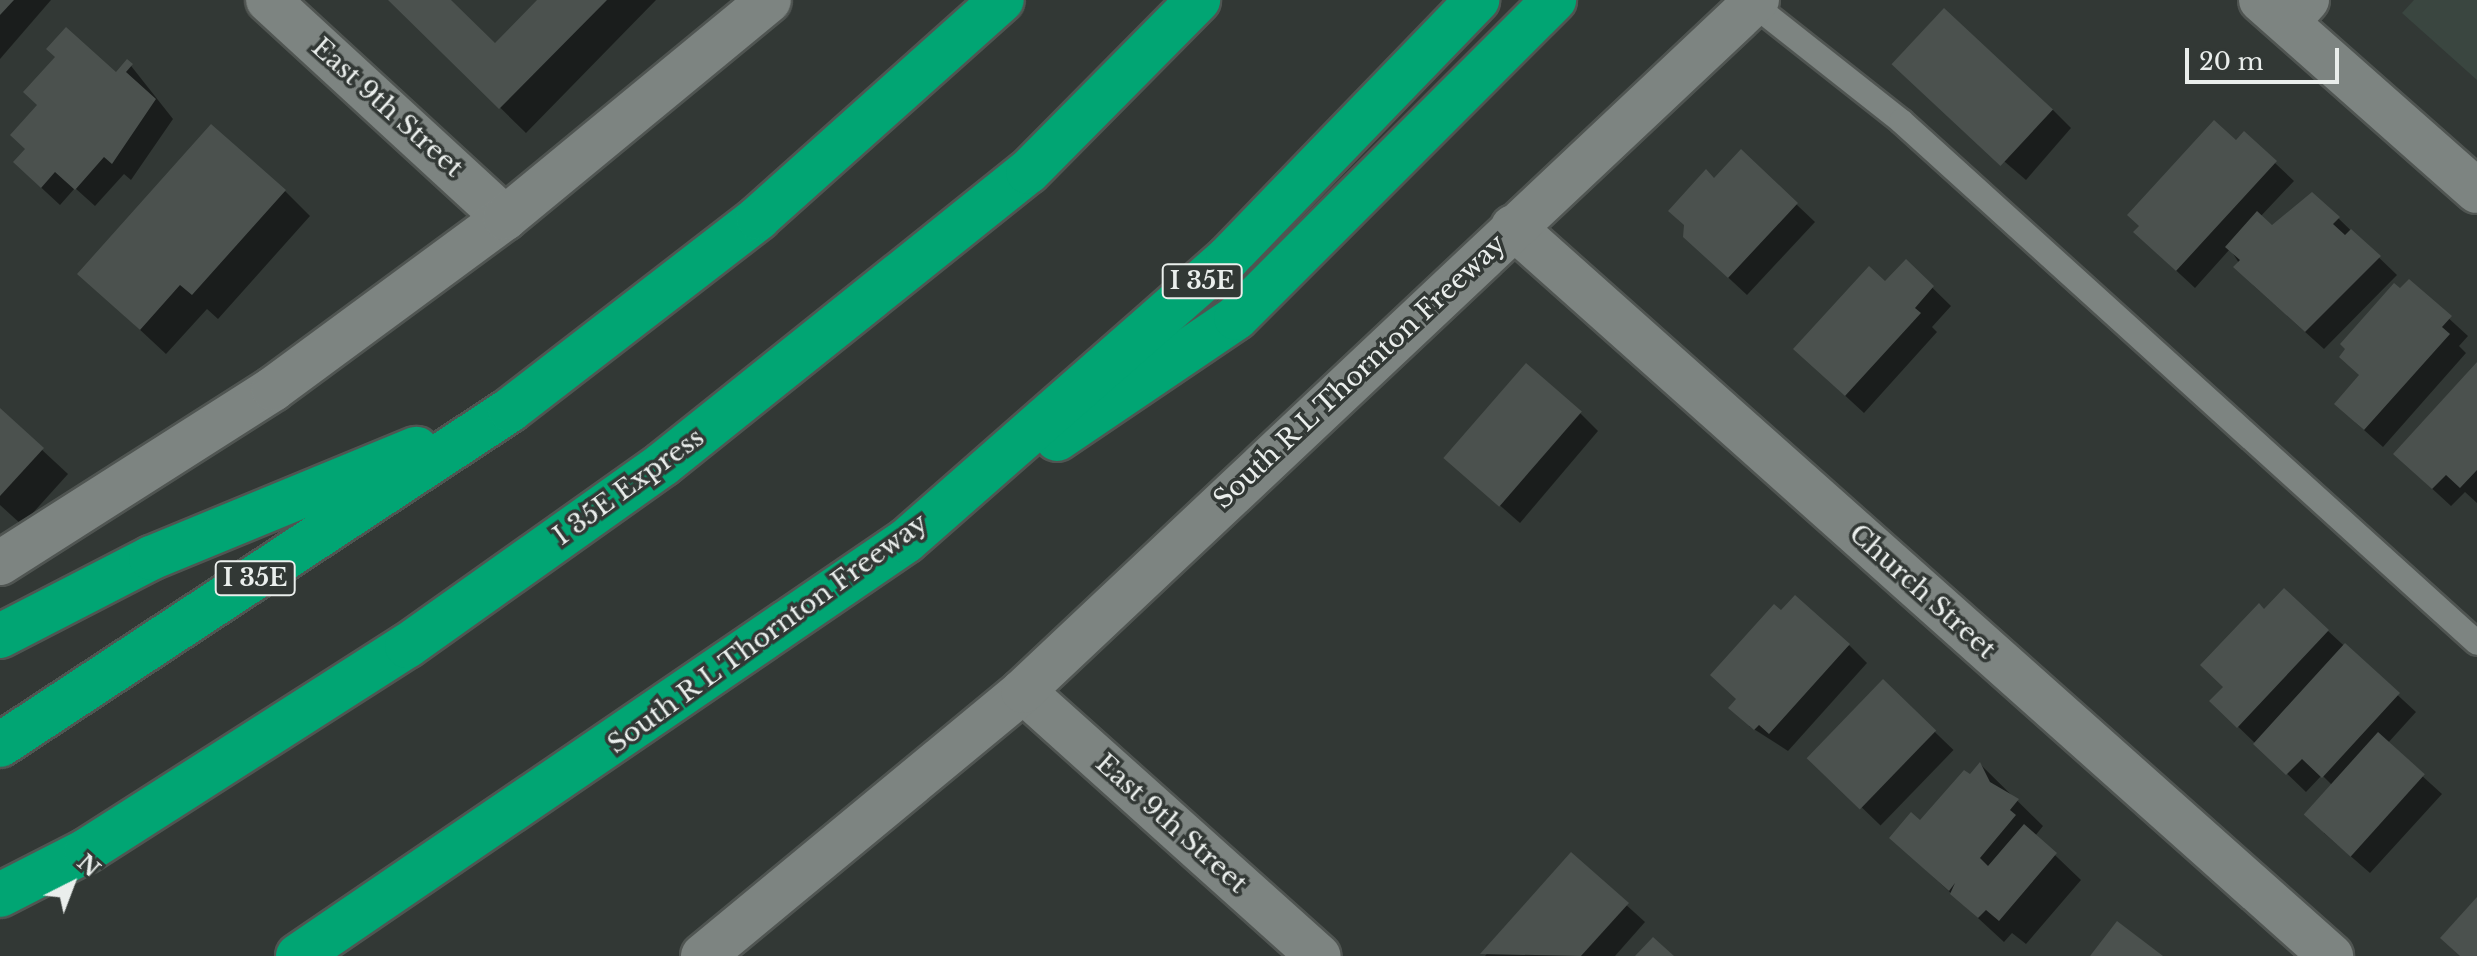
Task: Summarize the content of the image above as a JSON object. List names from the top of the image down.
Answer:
{
  "streets": {
    "highway": ["I 35E", "South R L Thornton Freeway", "I 35E Express"],
    "main road": ["East 9th Street", "Church Street"]
  },
  "crossings": [
    ["East 9th Street", "South R L Thornton Freeway"],
    ["South R L Thornton Freeway", "Church Street"]
  ],
  "scale_bar": "20 m",
  "north": "top right"
}
